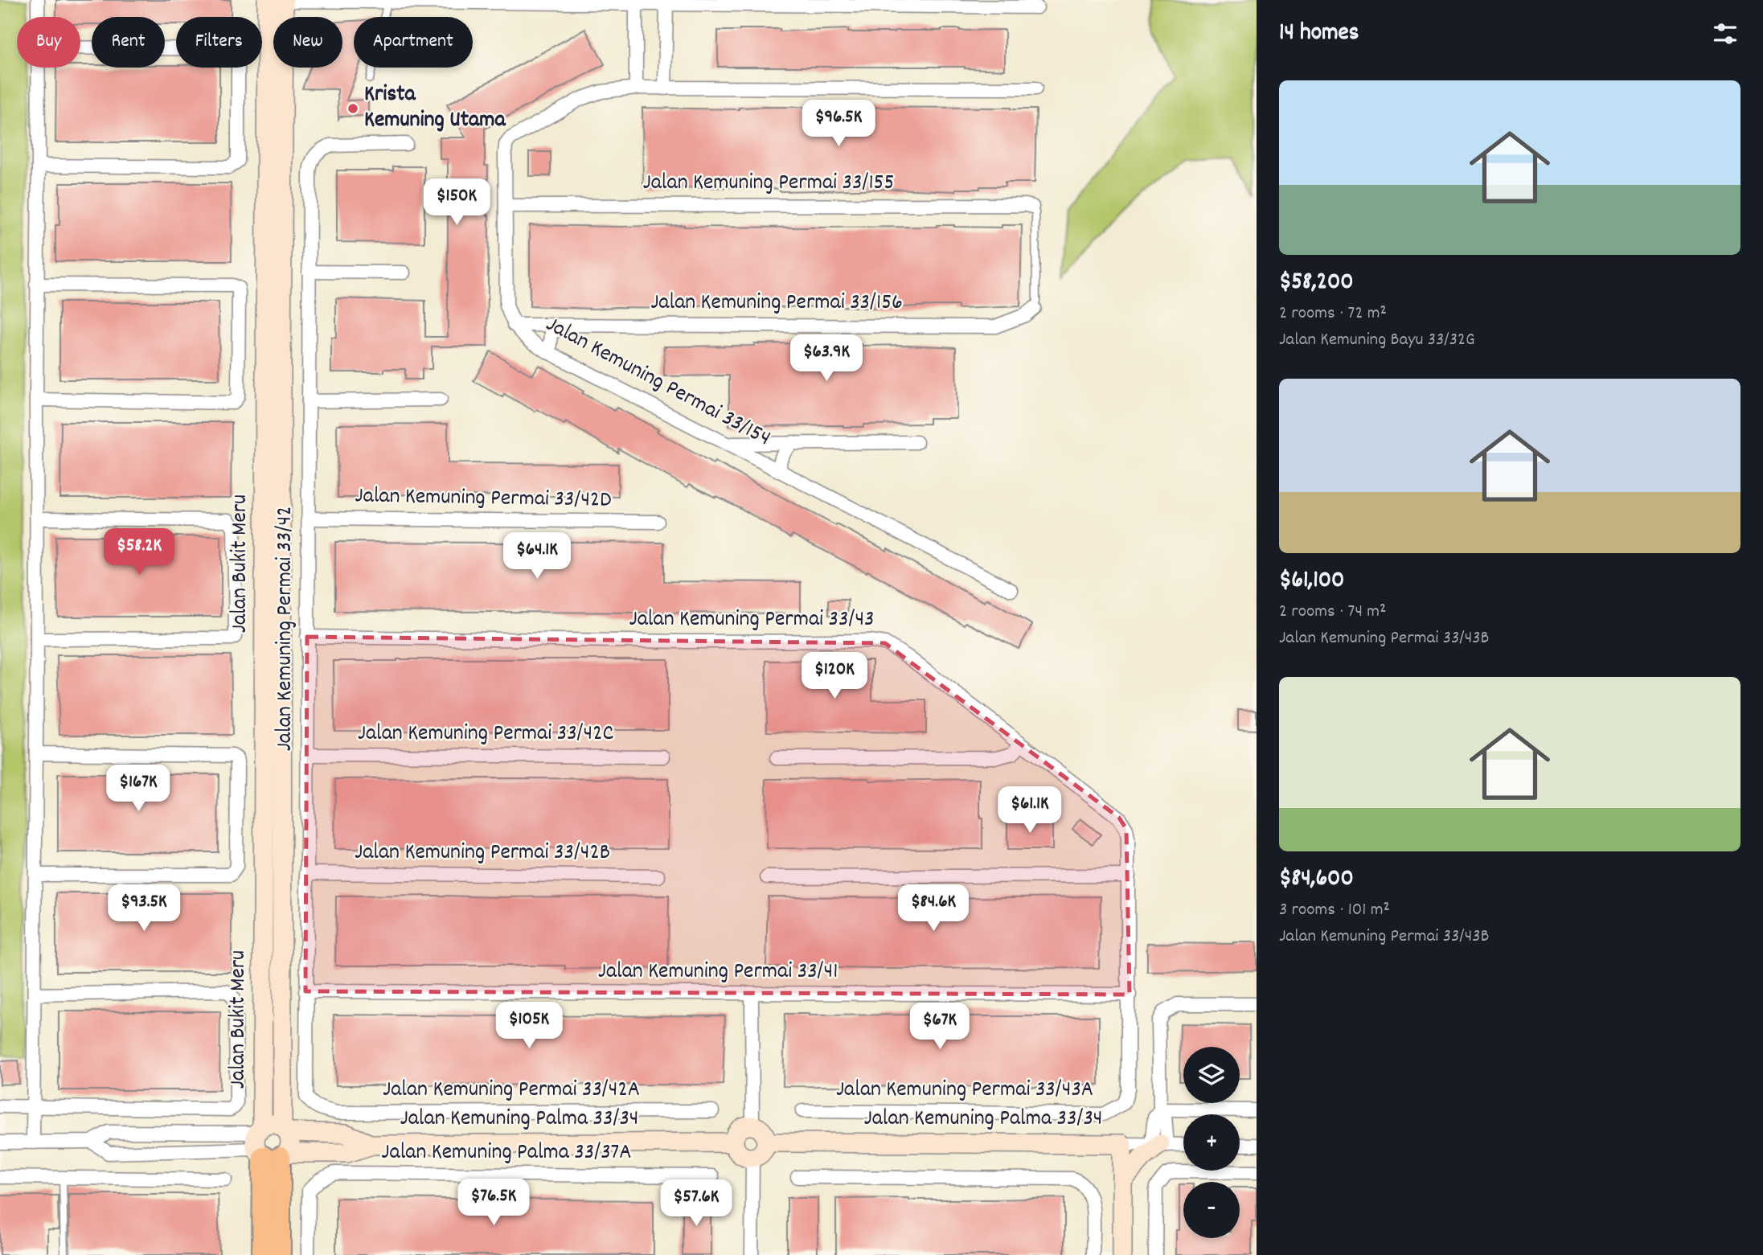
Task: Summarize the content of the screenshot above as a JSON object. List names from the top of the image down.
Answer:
{
  "streets": {
    "main road": ["Jalan Bukit Meru", "Jalan Kemuning Palma 33/34"],
    "street": [
      "Jalan Kemuning Permai 33/155",
      "Jalan Kemuning Permai 33/156",
      "Jalan Kemuning Permai 33/154",
      "Jalan Kemuning Permai 33/42D",
      "Jalan Kemuning Permai 33/43",
      "Jalan Kemuning Permai 33/42",
      "Jalan Kemuning Permai 33/42C",
      "Jalan Kemuning Permai 33/42B",
      "Jalan Kemuning Permai 33/41",
      "Jalan Kemuning Permai 33/42A",
      "Jalan Kemuning Permai 33/43A",
      "Jalan Kemuning Palma 33/37A"
    ]
  },
  "crossings": [
    ["Jalan Kemuning Permai 33/155", "Jalan Kemuning Permai 33/154"],
    ["Jalan Kemuning Permai 33/156", "Jalan Kemuning Permai 33/154"],
    ["Jalan Kemuning Permai 33/42D", "Jalan Kemuning Permai 33/42"],
    ["Jalan Bukit Meru", "Jalan Kemuning Palma 33/34"],
    ["Jalan Kemuning Permai 33/43", "Jalan Kemuning Permai 33/42"],
    ["Jalan Kemuning Permai 33/43", "Jalan Kemuning Permai 33/41"],
    ["Jalan Kemuning Permai 33/43", "Jalan Kemuning Permai 33/43A"],
    ["Jalan Kemuning Permai 33/42", "Jalan Kemuning Permai 33/42C"],
    ["Jalan Kemuning Permai 33/42", "Jalan Kemuning Permai 33/42B"],
    ["Jalan Kemuning Permai 33/42", "Jalan Kemuning Permai 33/41"],
    ["Jalan Kemuning Permai 33/42", "Jalan Kemuning Permai 33/42A"]
  ],
  "places": ["Krista Kemuning Utama"],
  "page": {
    "heading": "14 homes",
    "chip": [
      "Buy",
      "Rent",
      "Filters",
      "New",
      "Apartment"
    ],
    "list": [
      {
        "name": "$58,200",
        "note": "2 rooms · 72 m² · Jalan Kemuning Bayu 33/32G"
      },
      {
        "name": "$61,100",
        "note": "2 rooms · 74 m² · Jalan Kemuning Permai 33/43B"
      },
      {
        "name": "$84,600",
        "note": "3 rooms · 101 m² · Jalan Kemuning Permai 33/43B"
      }
    ],
    "price": [
      "$96.5K",
      "$150K",
      "$63.9K",
      "$58.2K",
      "$64.1K",
      "$120K",
      "$167K",
      "$61.1K",
      "$93.5K",
      "$84.6K",
      "$105K",
      "$67K",
      "$76.5K",
      "$57.6K"
    ],
    "map_buttons": ["+", "−"]
  }
}
